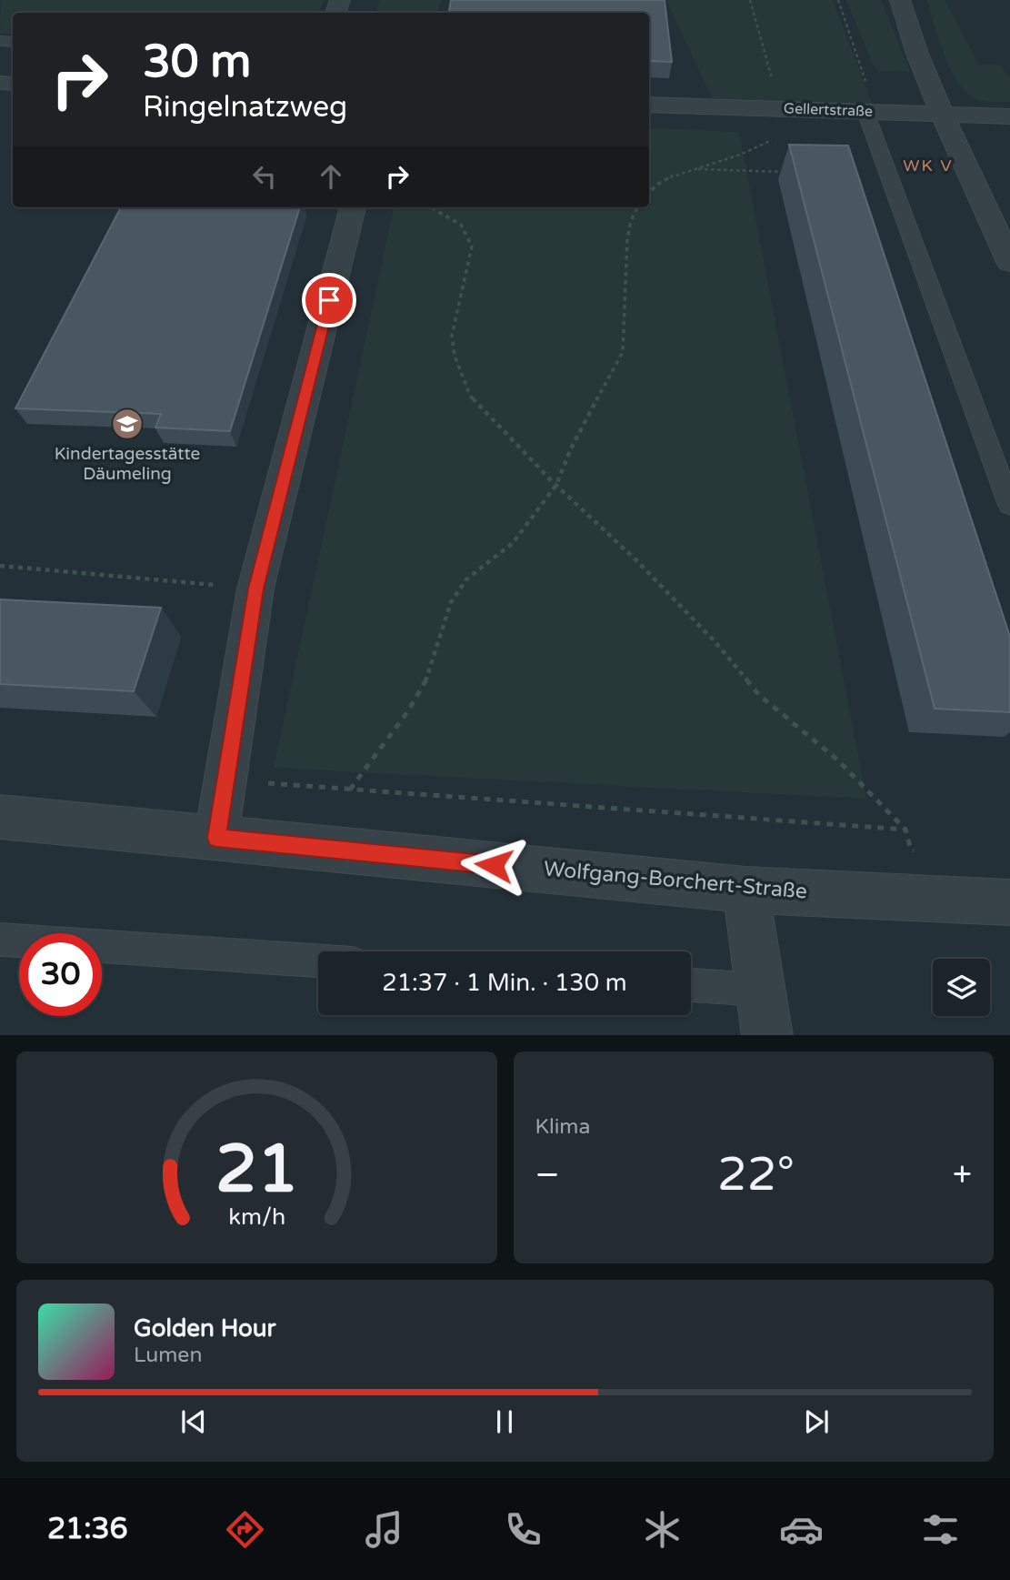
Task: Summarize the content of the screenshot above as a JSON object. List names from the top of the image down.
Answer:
{
  "streets": {
    "street": ["Gellertstraße", "Wolfgang-Borchert-Straße"]
  },
  "districts": ["WK V"],
  "places": {
    "school or university": ["Kindertagesstätte Däumeling"]
  },
  "page": {
    "turn": ["30 m", "Ringelnatzweg"],
    "limit": "30",
    "trip": "21:37 · 1 Min. · 130 m",
    "tile": "Klima",
    "heat": ["−", "22°", "+"],
    "song": ["Golden Hour", "Lumen"],
    "tabs": "21:36",
    "gauge": ["21", "km/h"]
  }
}
